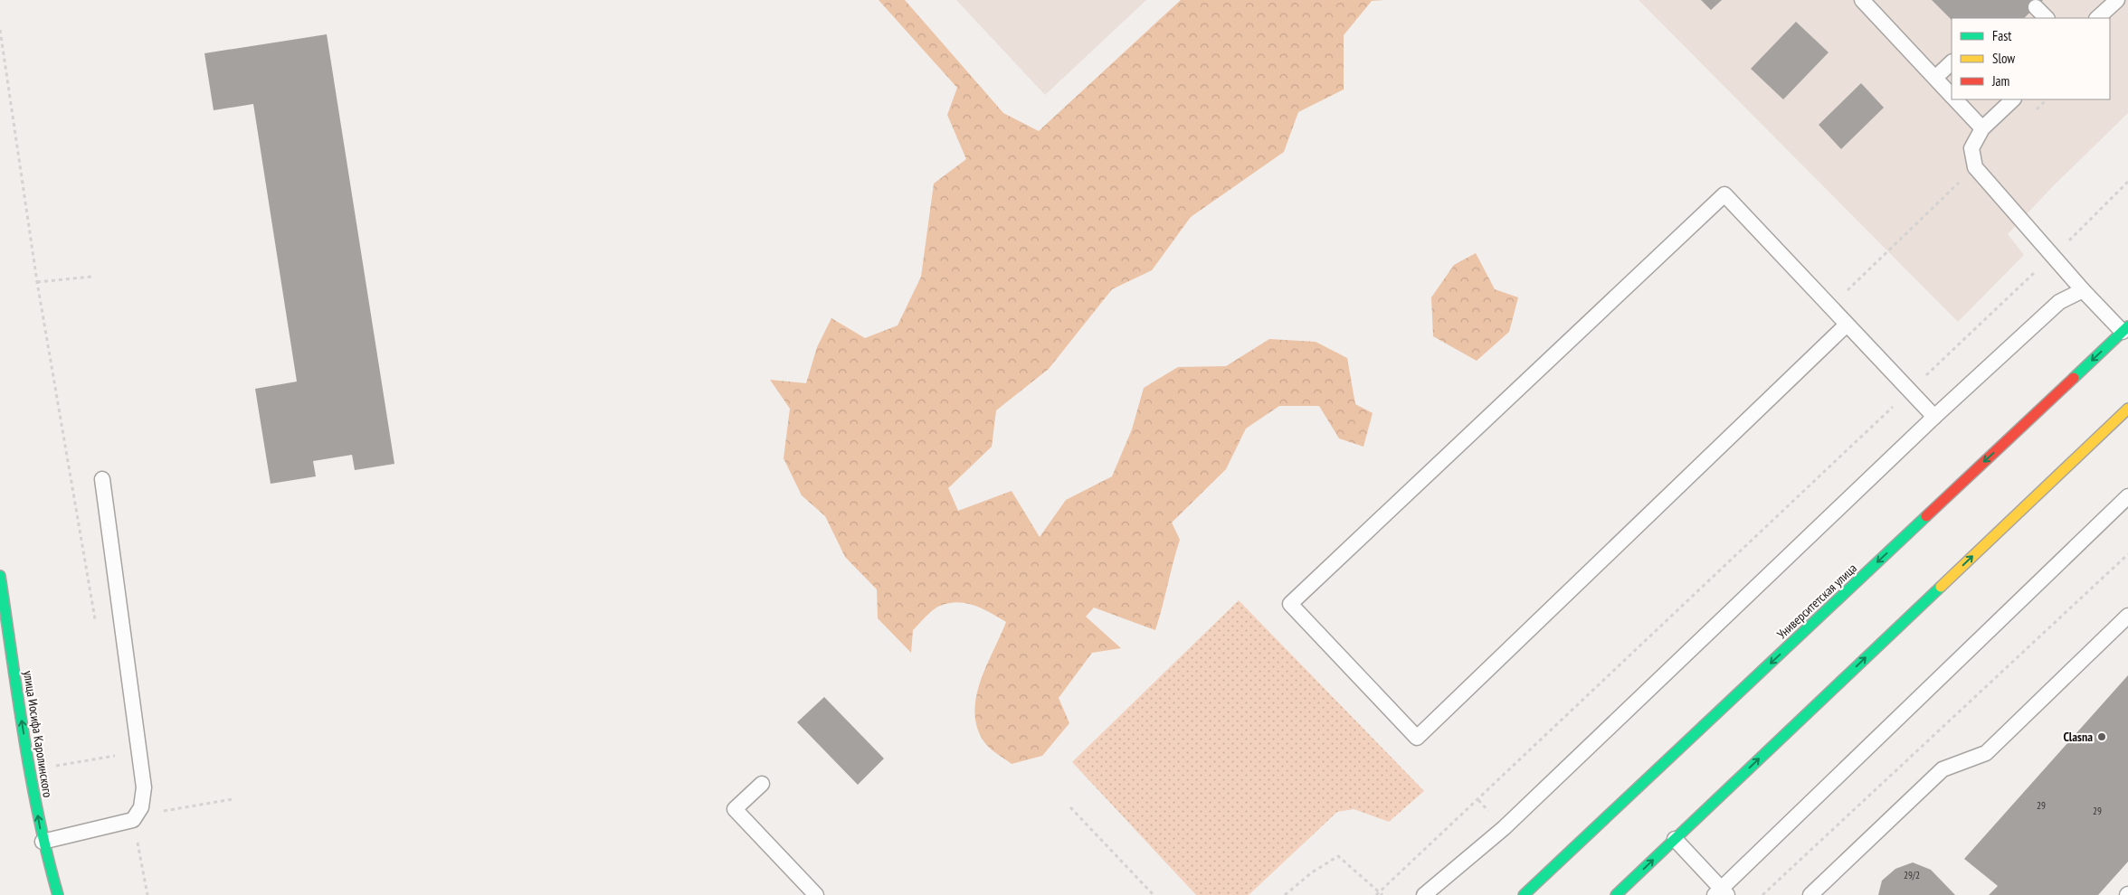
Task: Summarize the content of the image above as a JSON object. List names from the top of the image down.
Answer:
{
  "streets": {
    "main road": ["Университетская улица", "улица Иосифа Каролинского"]
  },
  "one_way": ["улица Иосифа Каролинского"],
  "places": ["Clasna"],
  "house_numbers": ["29", "29", "29/2"],
  "legend": ["Fast", "Slow", "Jam"]
}
